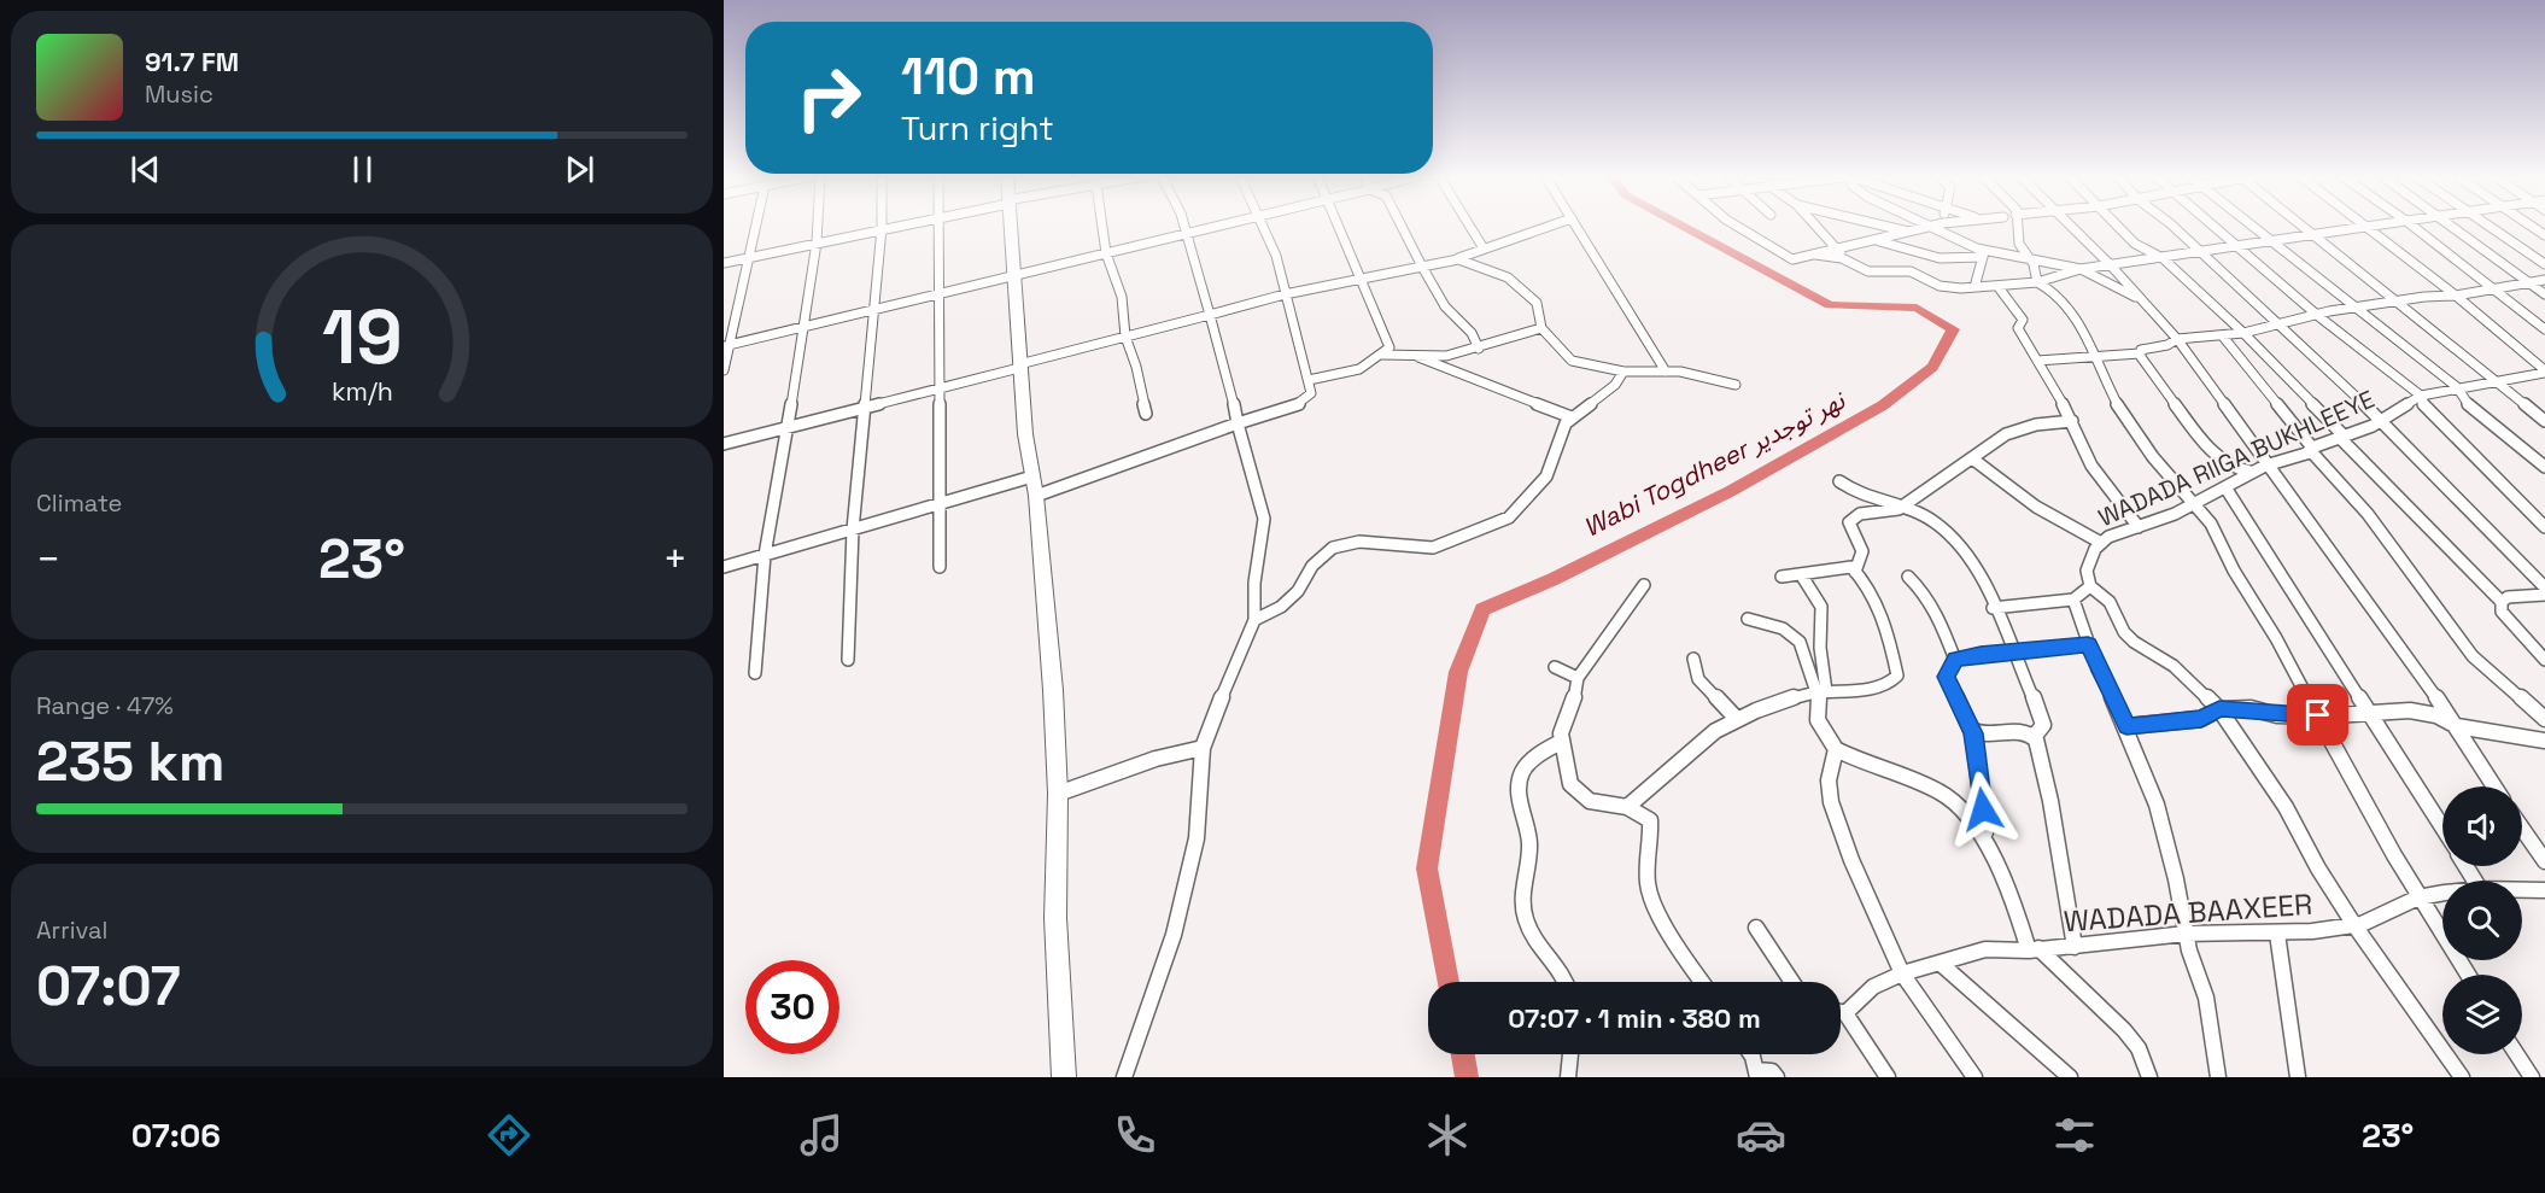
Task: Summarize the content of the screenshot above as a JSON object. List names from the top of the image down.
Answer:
{
  "streets": {
    "street": ["WADADA RIIGA BUKHLEEYE", "WADADA BAAXEER"]
  },
  "water": ["Wabi Togdheer نهر توجدير"],
  "page": {
    "turn": ["110 m", "Turn right"],
    "song": ["91.7 FM", "Music"],
    "tile": [
      "Climate",
      ["Range · 47%", "235 km"],
      ["Arrival", "07:07"]
    ],
    "heat": ["−", "23°", "+"],
    "limit": "30",
    "trip": "07:07 · 1 min · 380 m",
    "tabs": ["07:06", "23°"],
    "gauge": ["19", "km/h"]
  }
}
